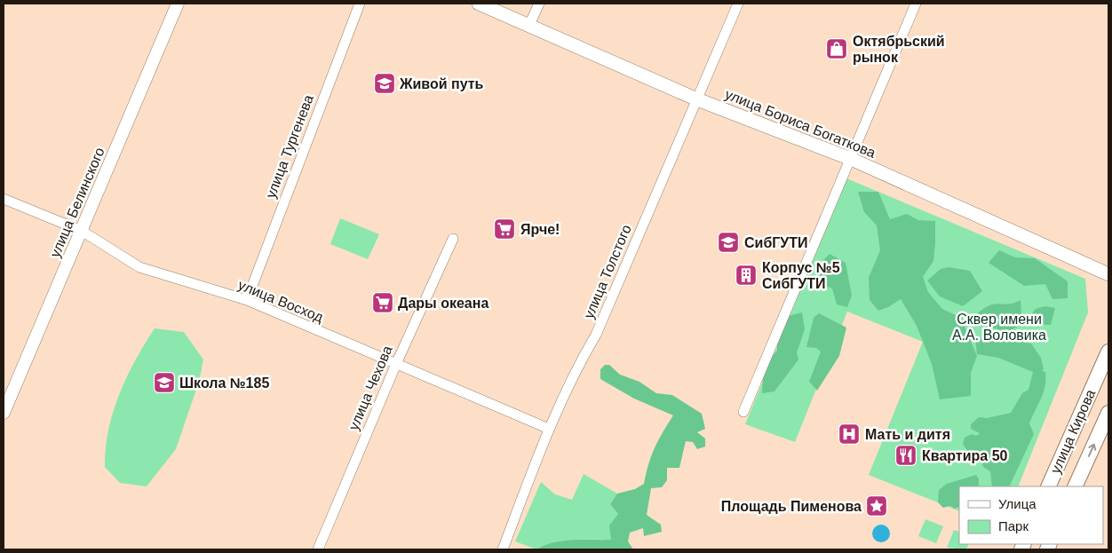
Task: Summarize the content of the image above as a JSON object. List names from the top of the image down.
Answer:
{
  "streets": {
    "main road": ["улица Бориса Богаткова", "улица Кирова"],
    "street": [
      "улица Тургенева",
      "улица Белинского",
      "улица Толстого",
      "улица Восход",
      "улица Чехова"
    ]
  },
  "crossings": [
    ["улица Бориса Богаткова", "улица Толстого"],
    ["улица Тургенева", "улица Восход"],
    ["улица Белинского", "улица Восход"],
    ["улица Толстого", "улица Восход"],
    ["улица Восход", "улица Чехова"]
  ],
  "parks": ["Cквер имени А.А. Воловика"],
  "places": {
    "shop": ["Октябрьский рынок"],
    "school or university": ["Живой путь", "СибГУТИ", "Школа №185"],
    "supermarket": ["Ярче!", "Дары океана"],
    "building": ["Корпус №5 СибГУТИ"],
    "hospital": ["Мать и дитя"],
    "restaurant": ["Квартира 50"],
    "place": ["Площадь Пименова"]
  },
  "legend": ["Улица", "Парк"]
}
